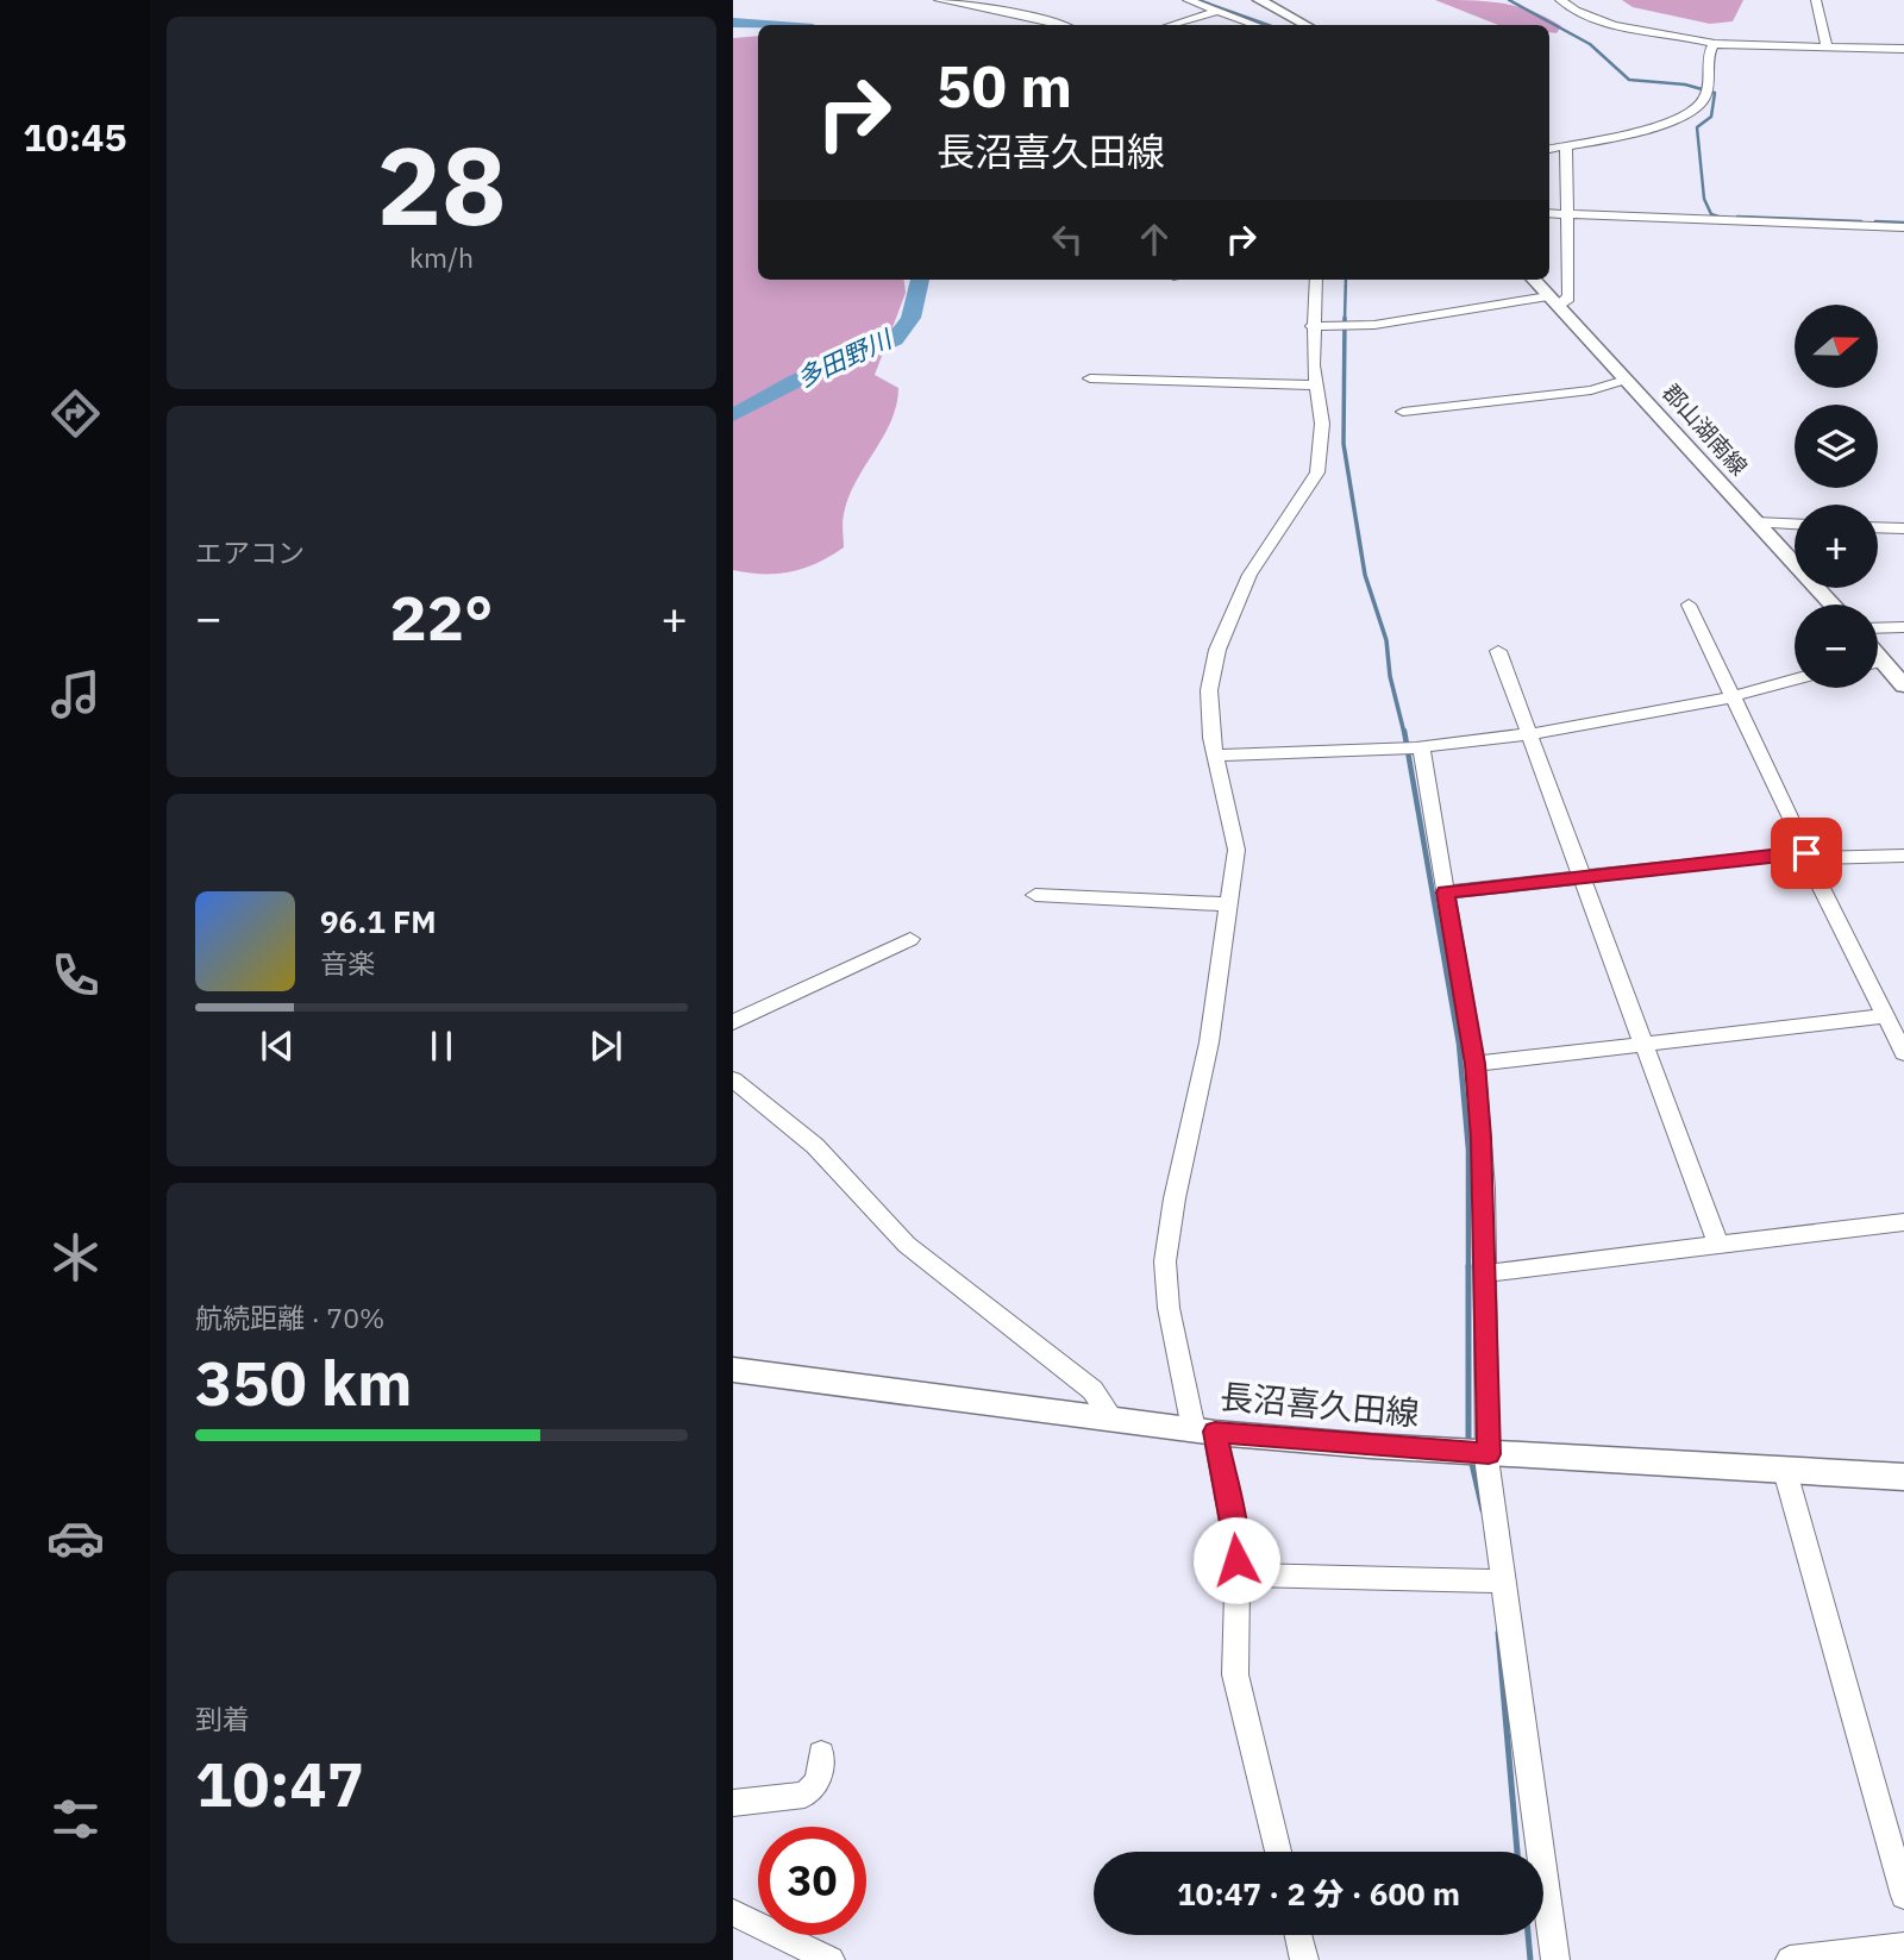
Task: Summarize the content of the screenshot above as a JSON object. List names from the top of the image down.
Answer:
{
  "streets": {
    "main road": ["郡山湖南線", "長沼喜久田線"]
  },
  "water": ["多田野川"],
  "north": "right",
  "page": {
    "tabs": "10:45",
    "tile": [
      ["28", "km/h"],
      "エアコン",
      ["航続距離 · 70%", "350 km"],
      ["到着", "10:47"]
    ],
    "turn": ["50 m", "長沼喜久田線"],
    "map_buttons": ["+", "−"],
    "heat": ["−", "22°", "+"],
    "song": ["96.1 FM", "音楽"],
    "limit": "30",
    "trip": "10:47 · 2 分 · 600 m"
  }
}
